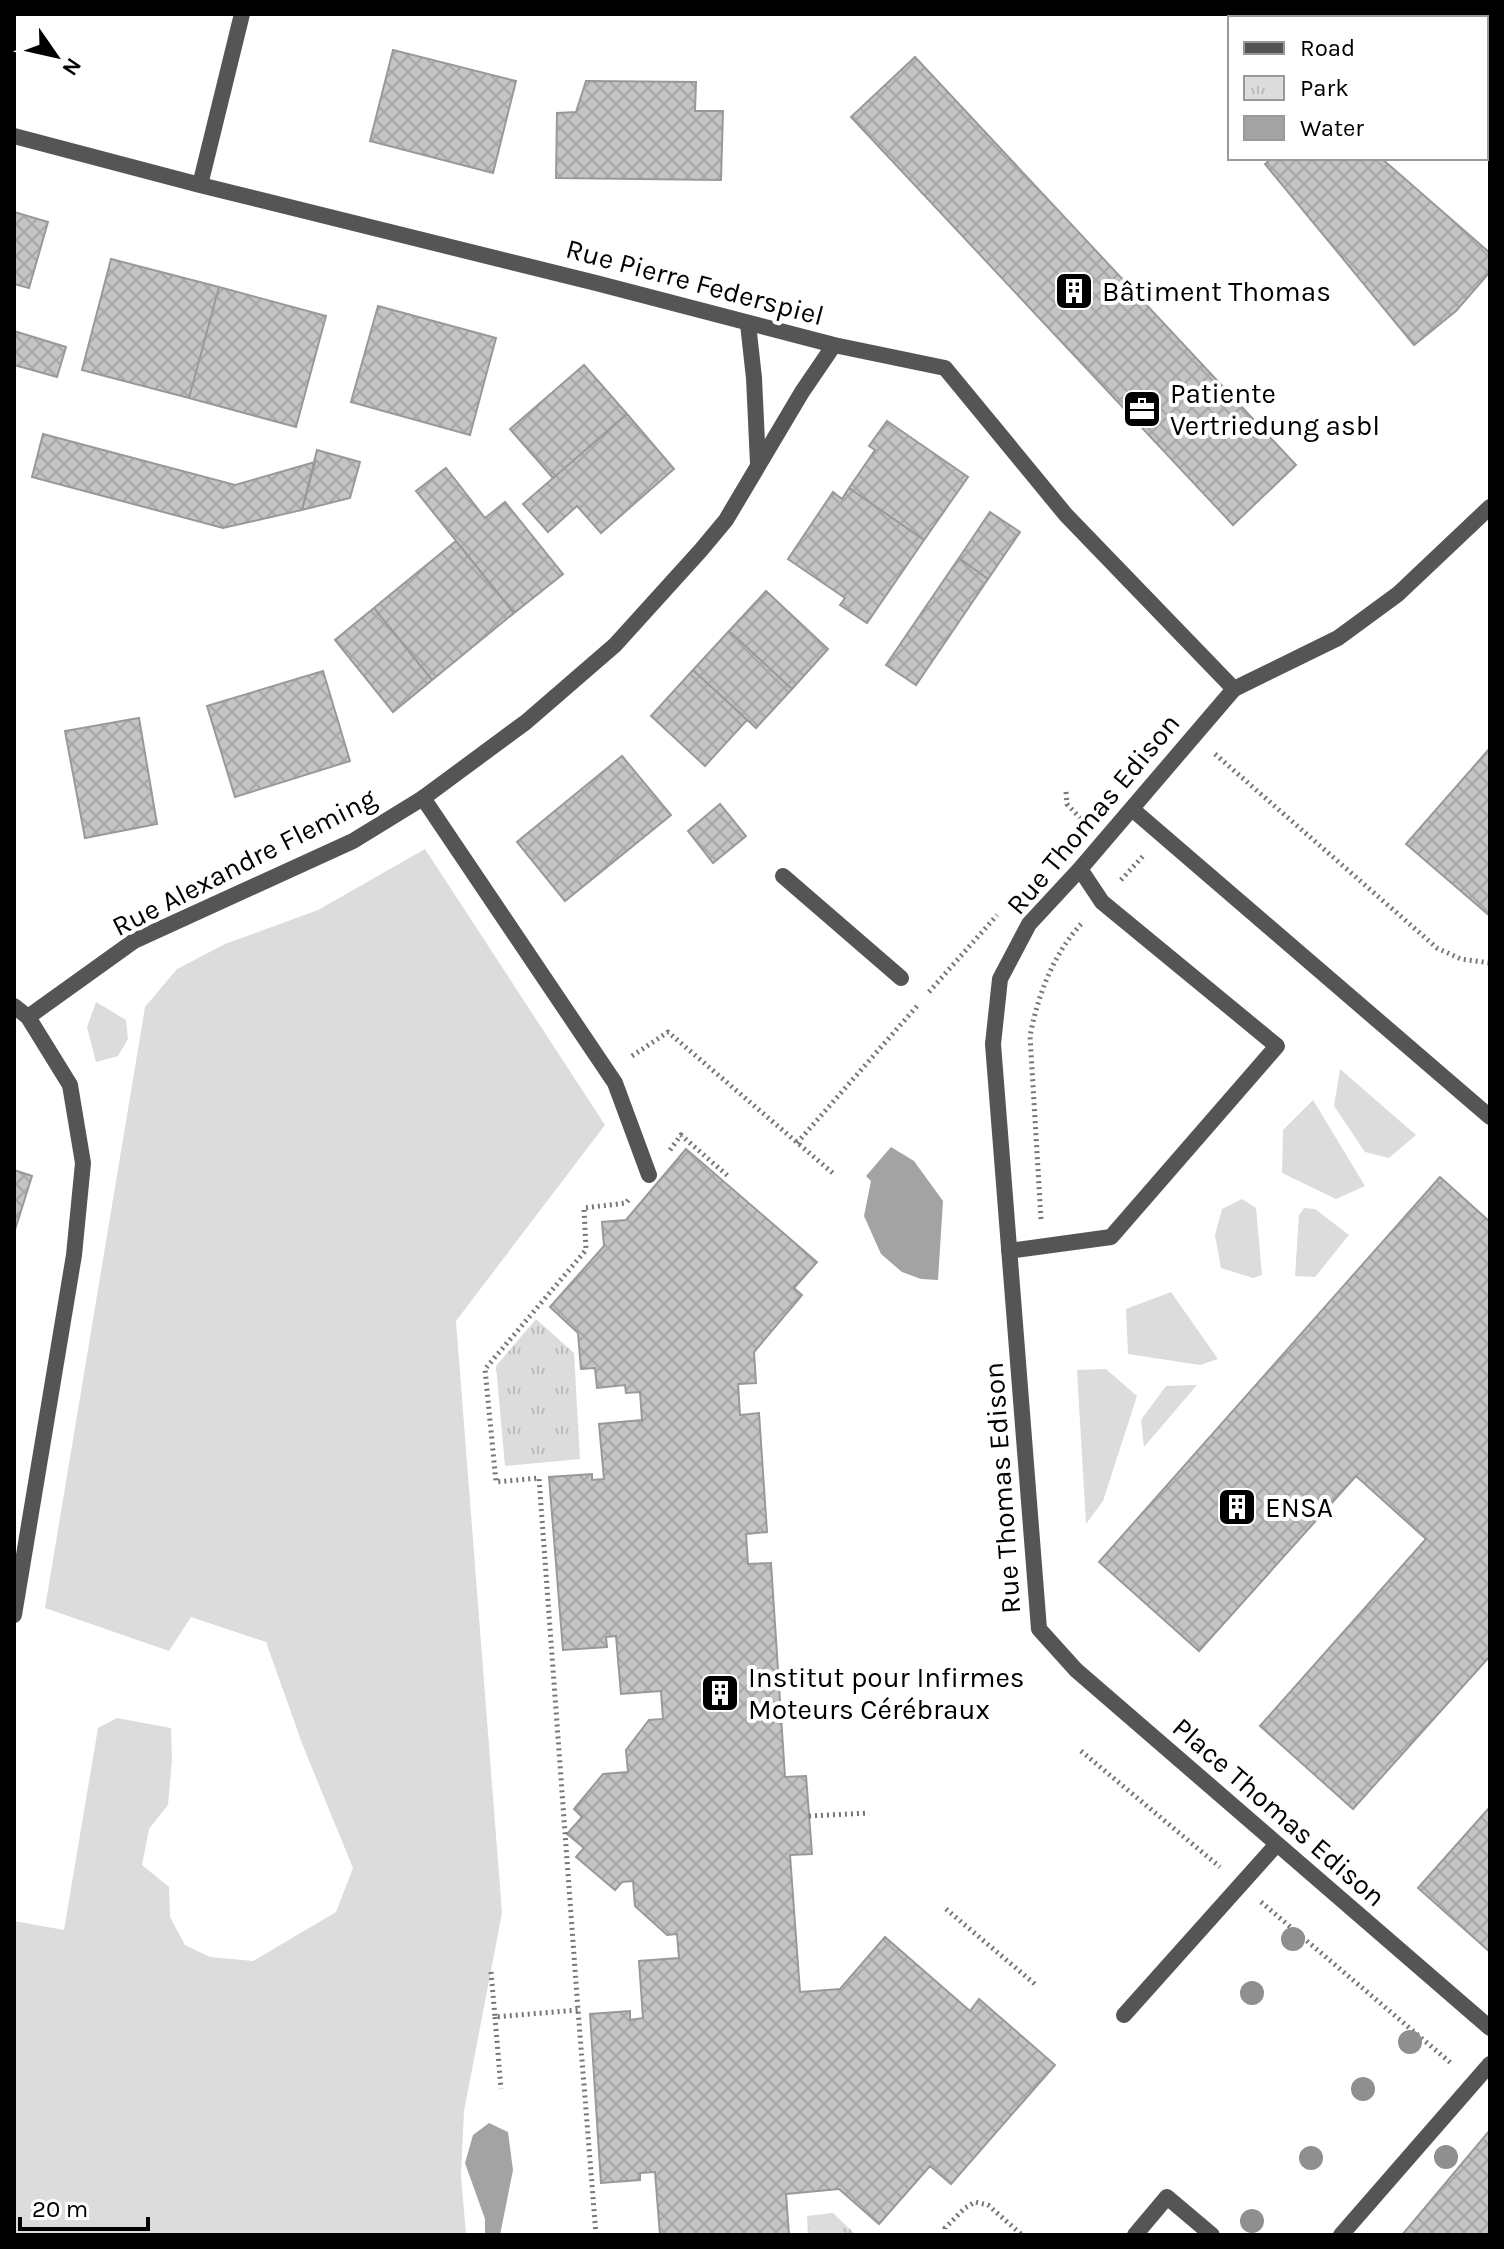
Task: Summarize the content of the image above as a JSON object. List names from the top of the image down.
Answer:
{
  "streets": {
    "street": [
      "Rue Pierre Federspiel",
      "Rue Thomas Edison",
      "Rue Alexandre Fleming",
      "Place Thomas Edison"
    ]
  },
  "crossings": [
    ["Rue Pierre Federspiel", "Rue Thomas Edison"],
    ["Rue Pierre Federspiel", "Rue Alexandre Fleming"],
    ["Rue Thomas Edison", "Place Thomas Edison"]
  ],
  "places": {
    "building": ["Bâtiment Thomas", "ENSA", "Institut pour Infirmes Moteurs Cérébraux"],
    "office": ["Patiente Vertriedung asbl"]
  },
  "legend": ["Road", "Park", "Water"],
  "scale_bar": "20 m",
  "north": "bottom right"
}
